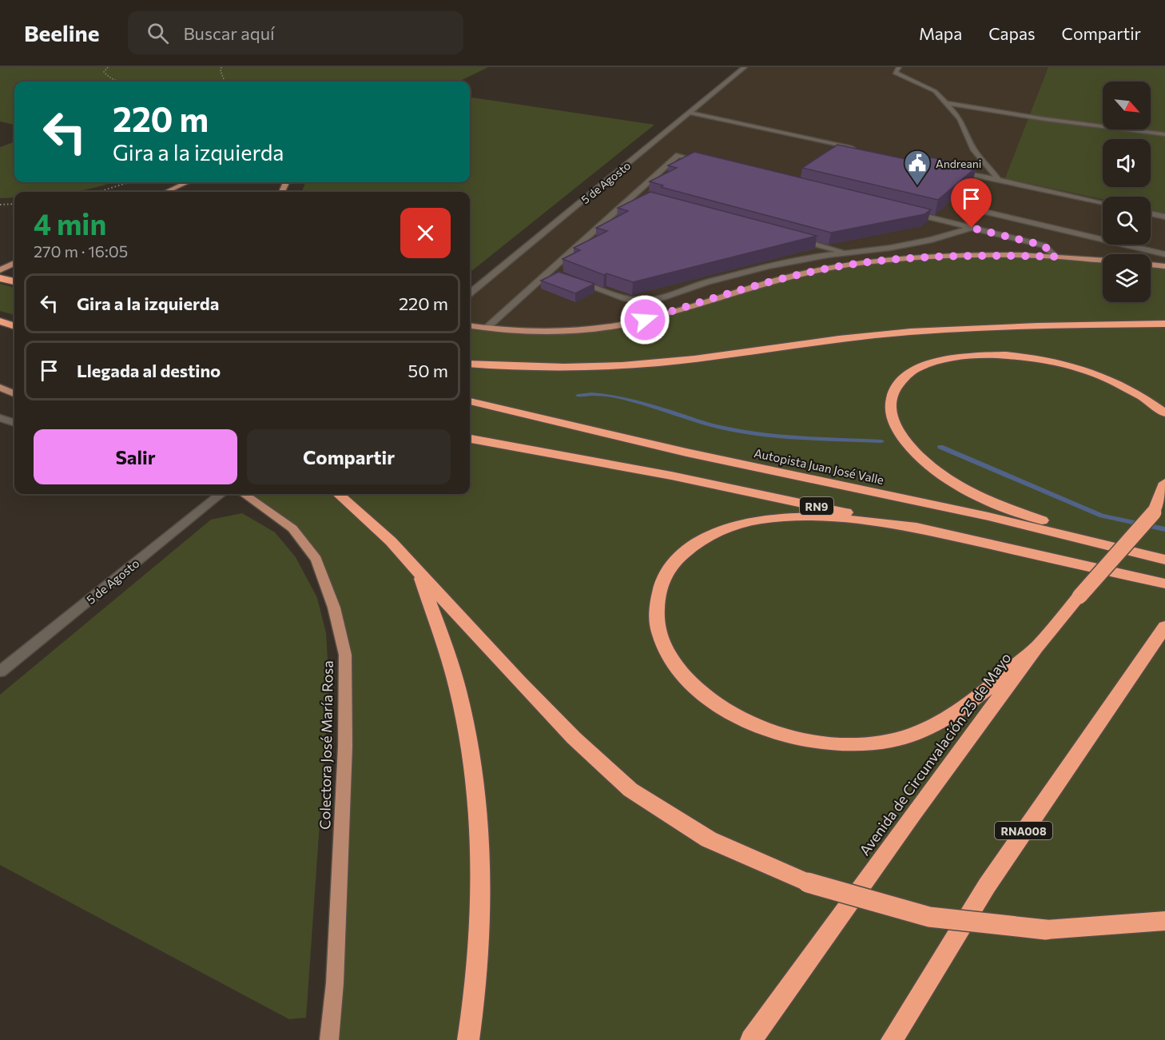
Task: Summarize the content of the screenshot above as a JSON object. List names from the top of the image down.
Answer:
{
  "streets": {
    "highway": [
      "Autopista Juan José Valle",
      "RN9",
      "Avenida de Circunvalación 25 de Mayo",
      "RNA008"
    ],
    "main road": ["Colectora José María Rosa"],
    "street": ["5 de Agosto"]
  },
  "places": {
    "public building": ["Andreani"]
  },
  "north": "bottom right",
  "page": {
    "header": "Beeline",
    "search": "Buscar aquí",
    "nav": ["Mapa", "Capas", "Compartir"],
    "turn": ["220 m", "Gira a la izquierda"],
    "heading": ["4 min", "270 m · 16:05"],
    "list": [
      {
        "name": "Gira a la izquierda",
        "value": "220 m"
      },
      {
        "name": "Llegada al destino",
        "value": "50 m"
      }
    ],
    "buttons": ["Salir", "Compartir"]
  }
}
